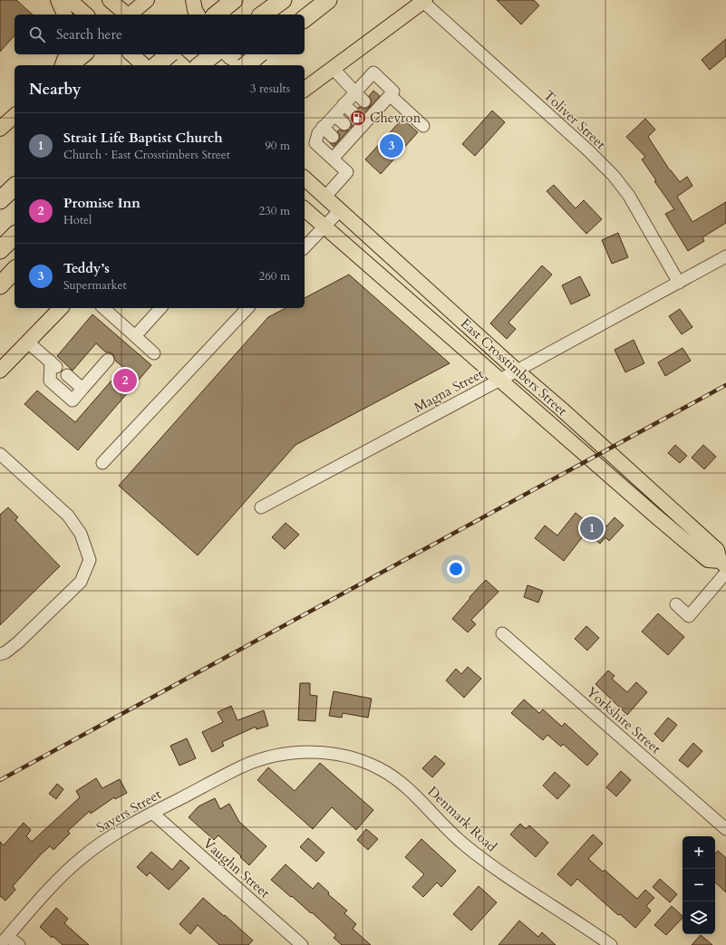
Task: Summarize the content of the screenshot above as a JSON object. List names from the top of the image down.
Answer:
{
  "streets": {
    "main road": ["East Crosstimbers Street"],
    "street": [
      "Toliver Street",
      "Magna Street",
      "Yorkshire Street",
      "Sayers Street",
      "Denmark Road",
      "Vaughn Street"
    ]
  },
  "crossings": [
    ["Toliver Street", "Magna Street"],
    ["East Crosstimbers Street", "Magna Street"],
    ["Sayers Street", "Denmark Road"],
    ["Sayers Street", "Vaughn Street"]
  ],
  "places": {
    "fuel station": ["Chevron"]
  },
  "page": {
    "search": "Search here",
    "heading": ["Nearby", "3 results"],
    "list": [
      {
        "mark": "1",
        "name": "Strait Life Baptist Church",
        "note": "Church · East Crosstimbers Street",
        "value": "90 m"
      },
      {
        "mark": "2",
        "name": "Promise Inn",
        "note": "Hotel",
        "value": "230 m"
      },
      {
        "mark": "3",
        "name": "Teddy’s",
        "note": "Supermarket",
        "value": "260 m"
      }
    ],
    "pins": ["3", "2", "1"],
    "map_buttons": ["+", "−"]
  }
}
